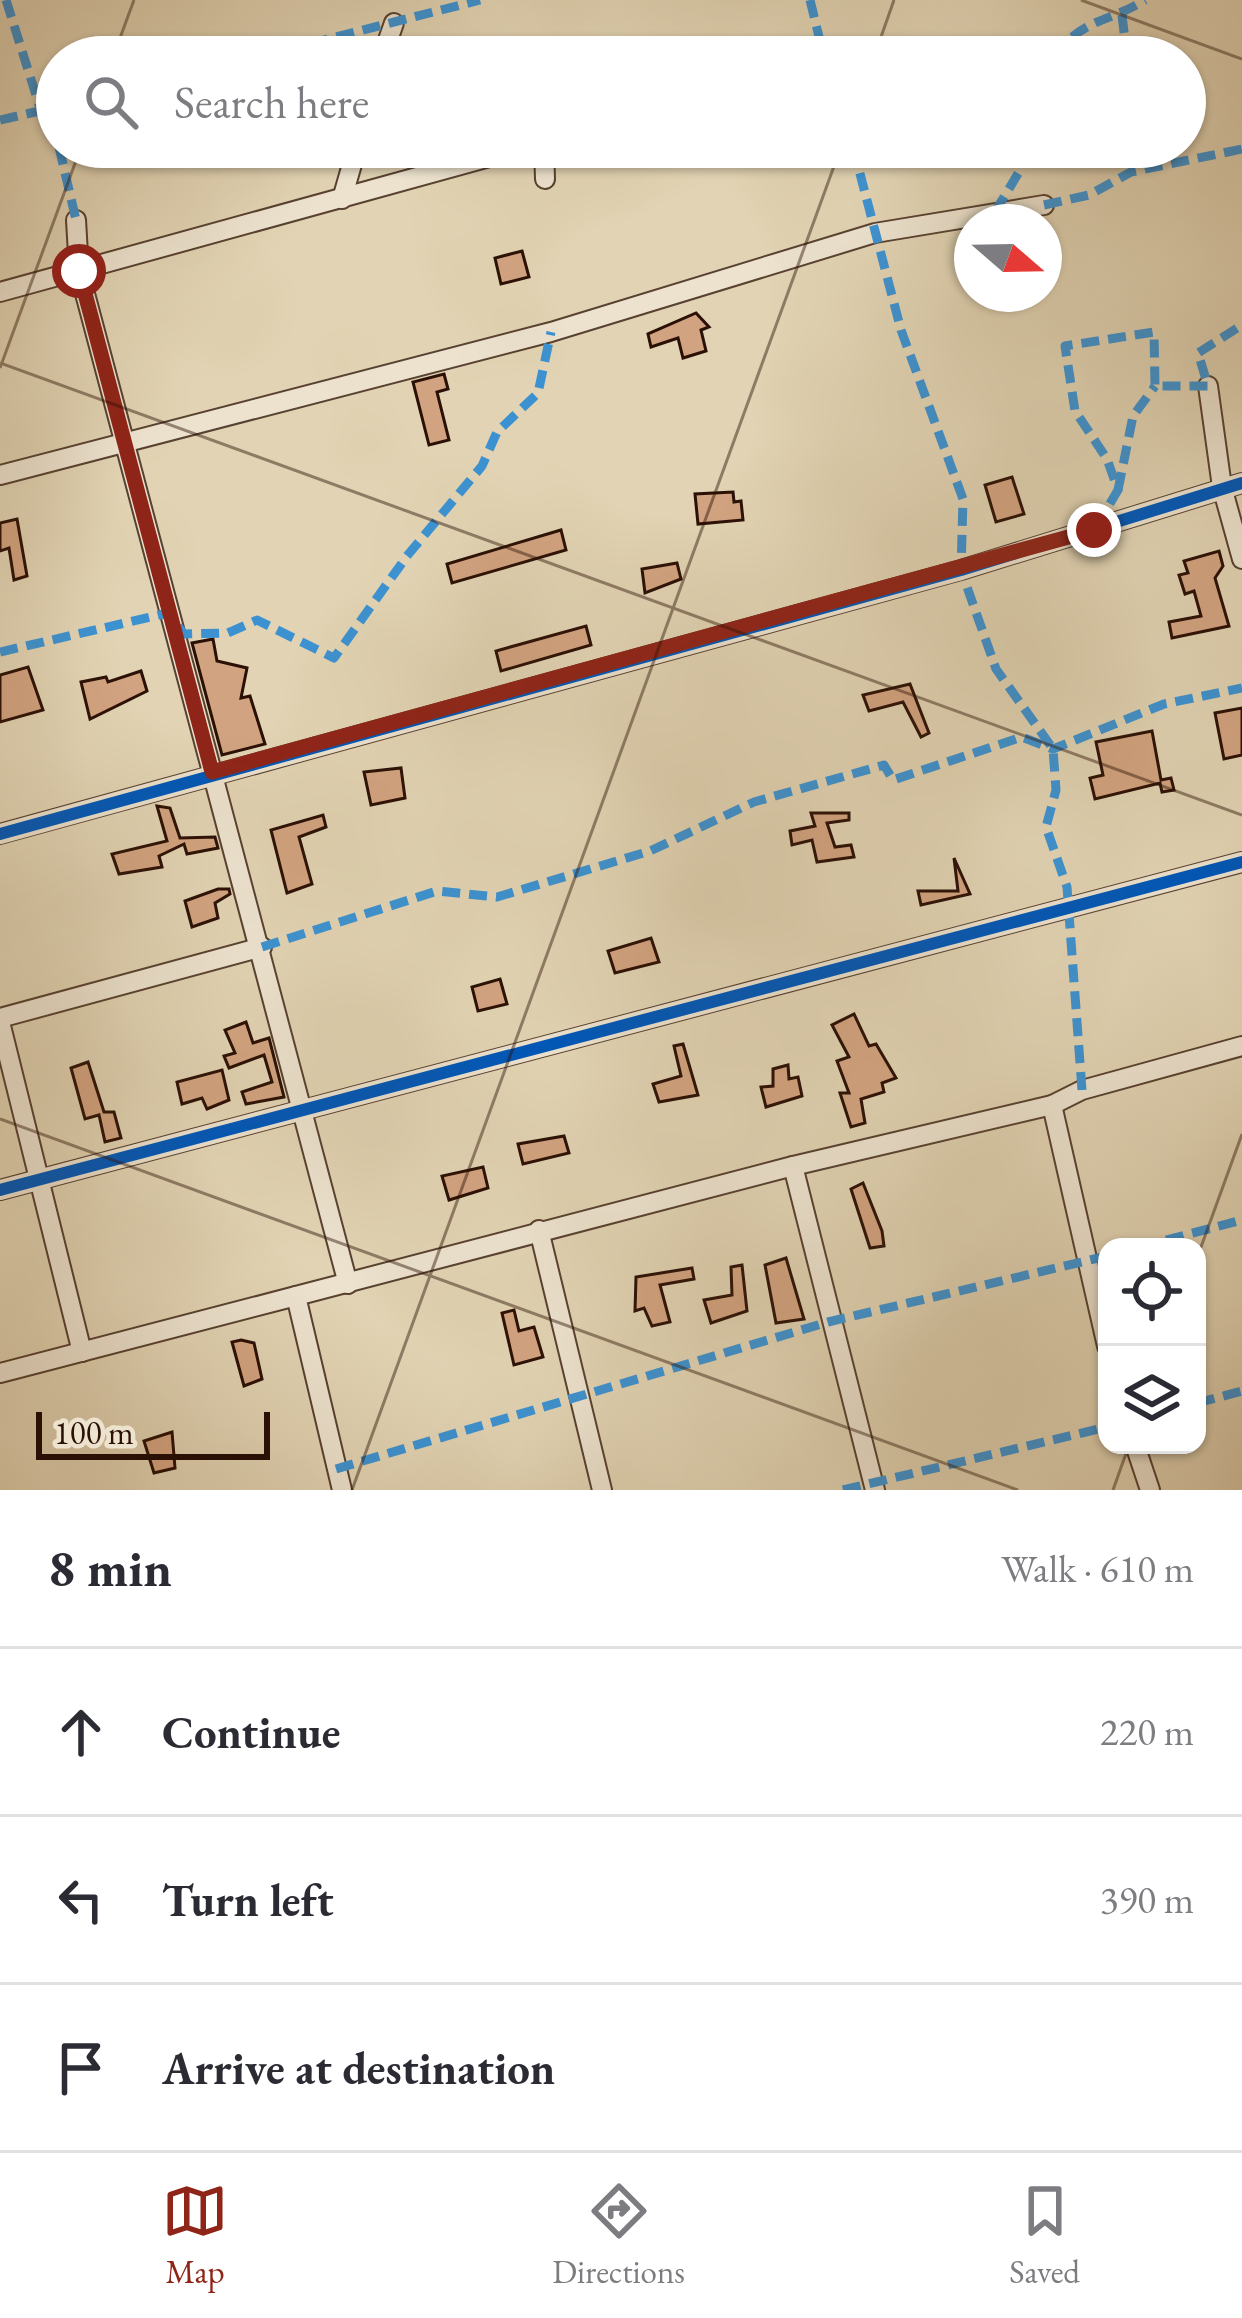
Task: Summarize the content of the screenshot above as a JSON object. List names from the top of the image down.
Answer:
{
  "scale_bar": "100 m",
  "north": "right",
  "page": {
    "search": "Search here",
    "scale": "100 m",
    "heading": ["8 min", "Walk · 610 m"],
    "list": [
      ["Continue", "220 m"],
      ["Turn left", "390 m"],
      "Arrive at destination"
    ],
    "nav": ["Map", "Directions", "Saved"]
  }
}
